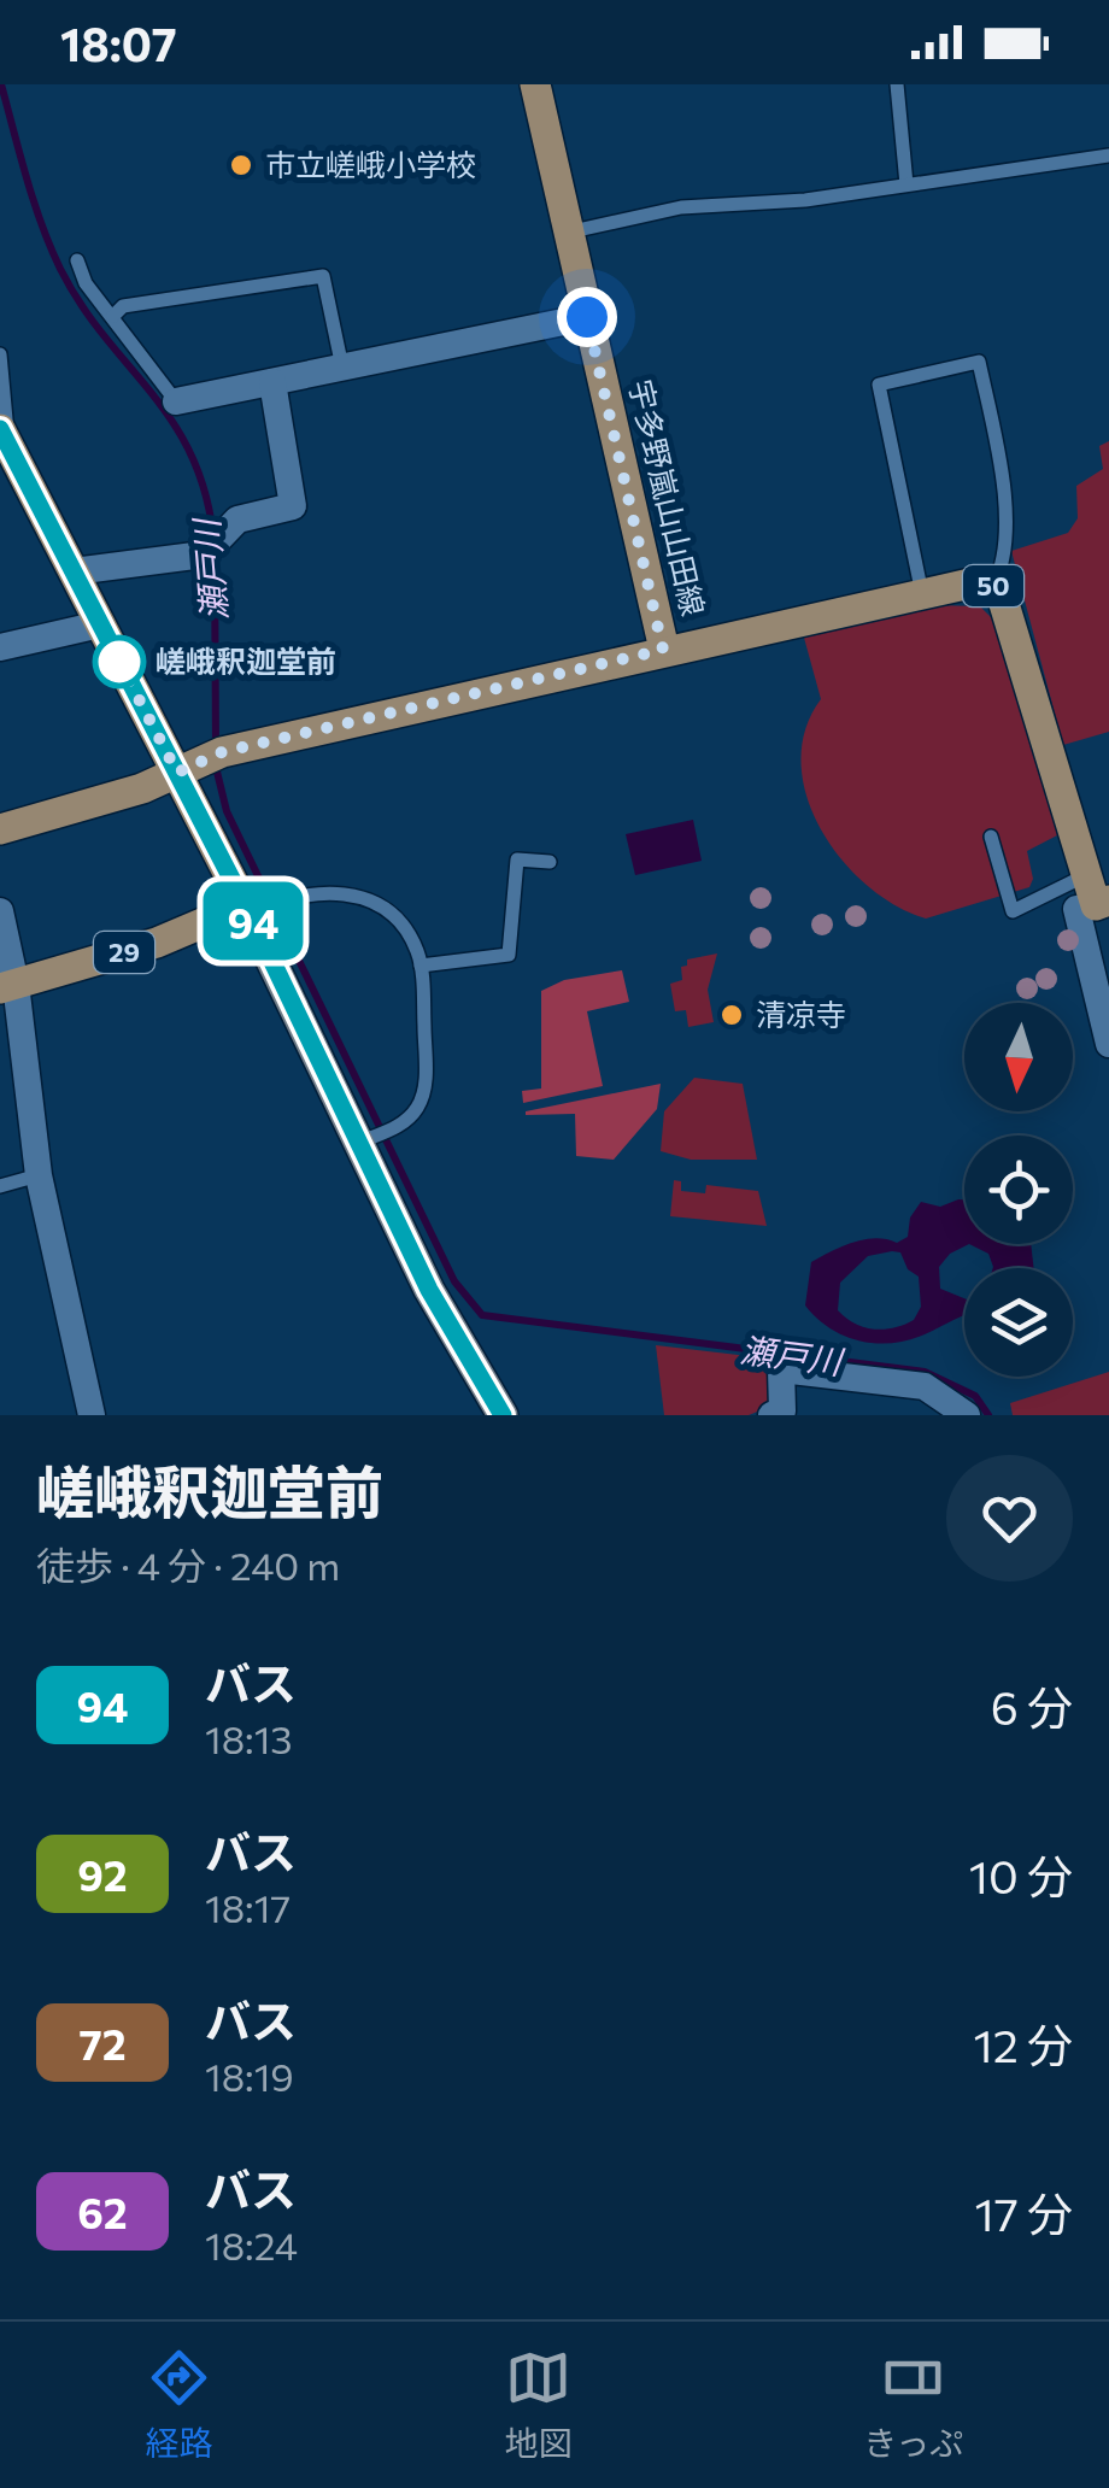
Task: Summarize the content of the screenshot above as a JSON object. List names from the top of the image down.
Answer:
{
  "streets": {
    "main road": ["宇多野嵐山山田線", "50", "29"]
  },
  "crossings": [
    ["宇多野嵐山山田線", "50"]
  ],
  "water": ["瀬戸川"],
  "places": ["市立嵯峨小学校", "嵯峨釈迦堂前", "清凉寺"],
  "lines": ["bus line 94"],
  "north": "bottom",
  "page": {
    "status": "18:07",
    "on_map": "94",
    "heading": ["嵯峨釈迦堂前", "徒歩 · 4 分 · 240 m"],
    "list": [
      {
        "mark": "94",
        "name": "バス",
        "note": "18:13",
        "value": "6 分"
      },
      {
        "mark": "92",
        "name": "バス",
        "note": "18:17",
        "value": "10 分"
      },
      {
        "mark": "72",
        "name": "バス",
        "note": "18:19",
        "value": "12 分"
      },
      {
        "mark": "62",
        "name": "バス",
        "note": "18:24",
        "value": "17 分"
      }
    ],
    "tabs": ["経路", "地図", "きっぷ"]
  }
}
